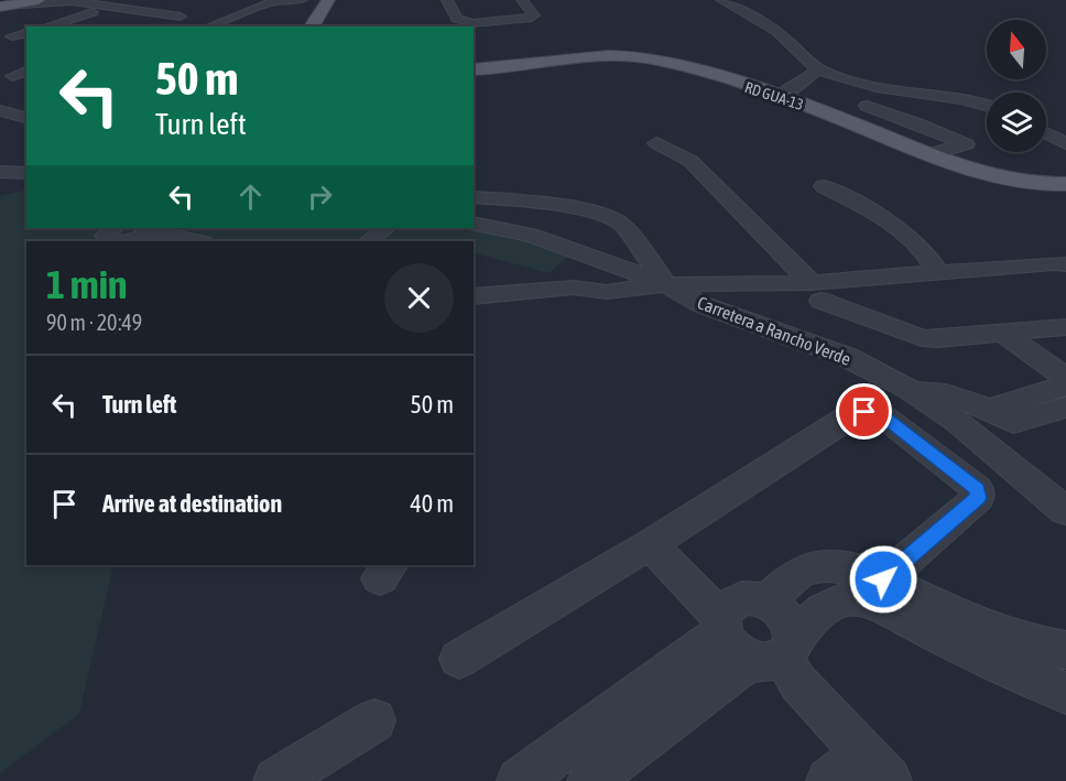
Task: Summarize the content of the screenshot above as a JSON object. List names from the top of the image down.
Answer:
{
  "streets": {
    "main road": ["RD GUA-13"],
    "street": ["Carretera a Rancho Verde"]
  },
  "north": "top",
  "page": {
    "turn": ["50 m", "Turn left"],
    "heading": ["1 min", "90 m · 20:49"],
    "list": [
      {
        "name": "Turn left",
        "value": "50 m"
      },
      {
        "name": "Arrive at destination",
        "value": "40 m"
      }
    ]
  }
}
